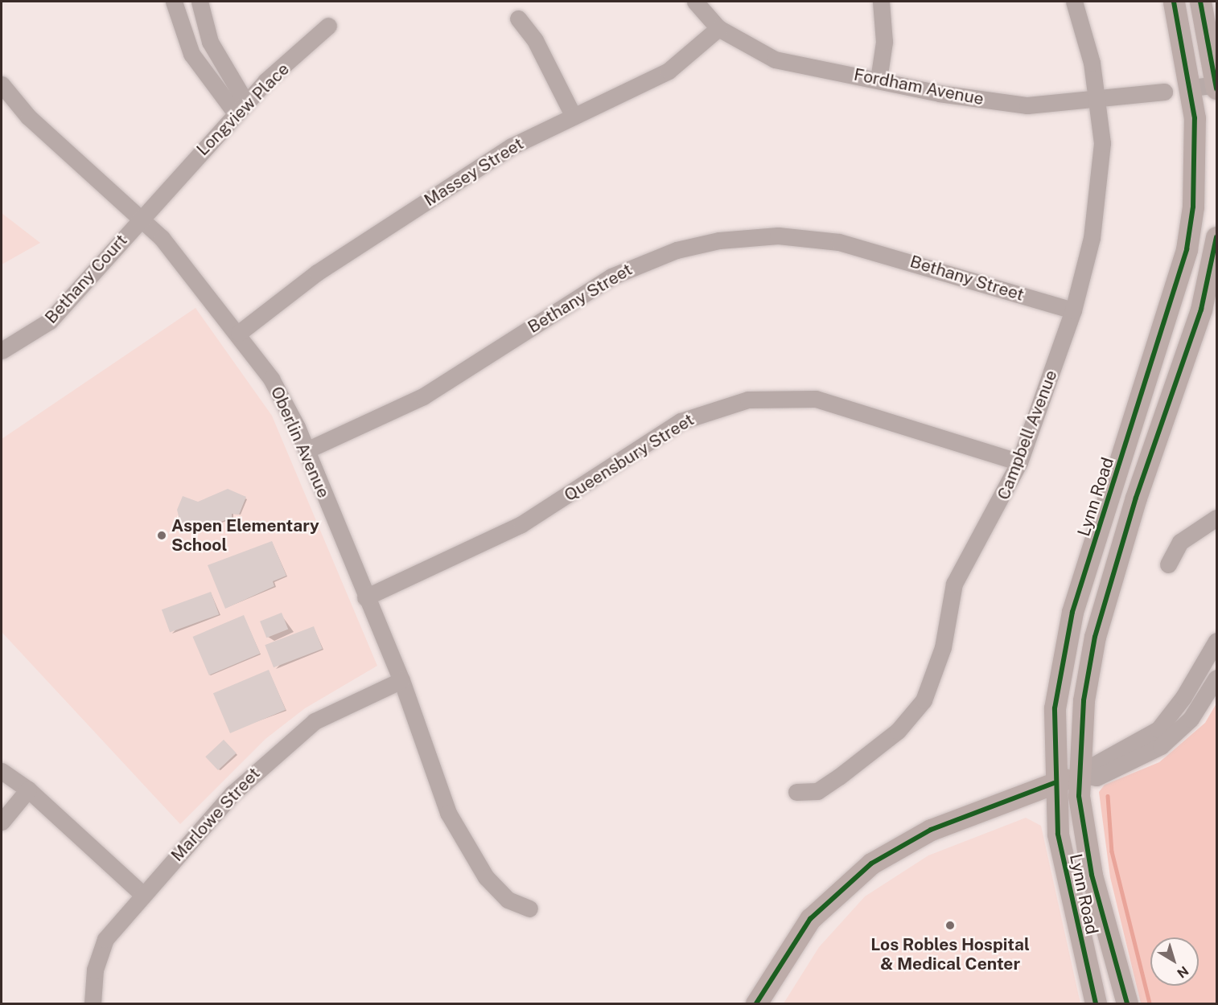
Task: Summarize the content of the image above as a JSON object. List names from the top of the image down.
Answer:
{
  "streets": {
    "main road": ["Lynn Road"],
    "street": [
      "Fordham Avenue",
      "Longview Place",
      "Massey Street",
      "Bethany Street",
      "Bethany Court",
      "Campbell Avenue",
      "Oberlin Avenue",
      "Queensbury Street",
      "Marlowe Street"
    ]
  },
  "crossings": [
    ["Fordham Avenue", "Massey Street"],
    ["Fordham Avenue", "Campbell Avenue"],
    ["Longview Place", "Bethany Court"],
    ["Longview Place", "Oberlin Avenue"],
    ["Massey Street", "Oberlin Avenue"],
    ["Bethany Street", "Campbell Avenue"],
    ["Bethany Street", "Oberlin Avenue"],
    ["Bethany Court", "Oberlin Avenue"],
    ["Campbell Avenue", "Queensbury Street"],
    ["Oberlin Avenue", "Queensbury Street"],
    ["Oberlin Avenue", "Marlowe Street"]
  ],
  "places": ["Aspen Elementary School", "Los Robles Hospital & Medical Center"],
  "north": "bottom right"
}
